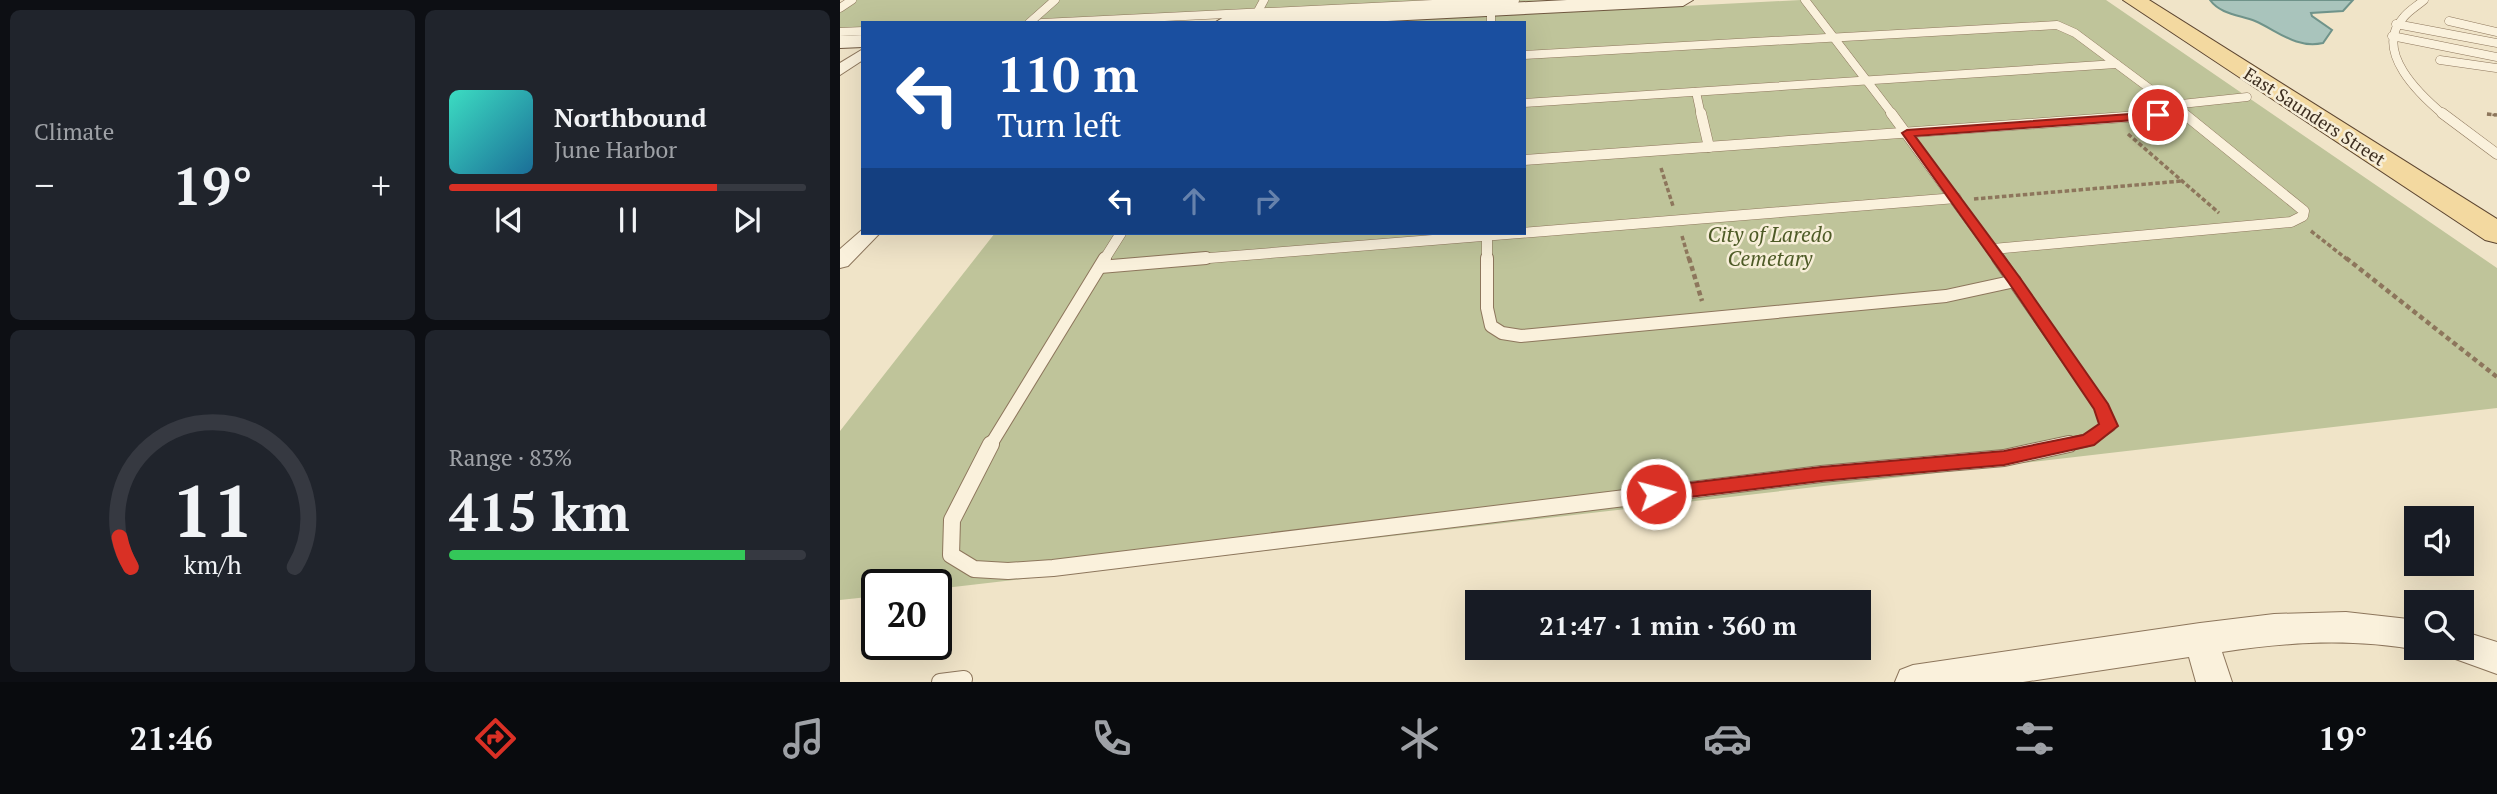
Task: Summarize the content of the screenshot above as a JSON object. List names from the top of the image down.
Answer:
{
  "streets": {
    "main road": ["East Saunders Street"]
  },
  "parks": ["City of Laredo Cemetary"],
  "page": {
    "tile": [
      "Climate",
      ["Range · 83%", "415 km"]
    ],
    "turn": ["110 m", "Turn left"],
    "song": ["Northbound", "June Harbor"],
    "heat": ["−", "19°", "+"],
    "limit": "20",
    "trip": "21:47 · 1 min · 360 m",
    "tabs": ["21:46", "19°"],
    "gauge": ["11", "km/h"]
  }
}
